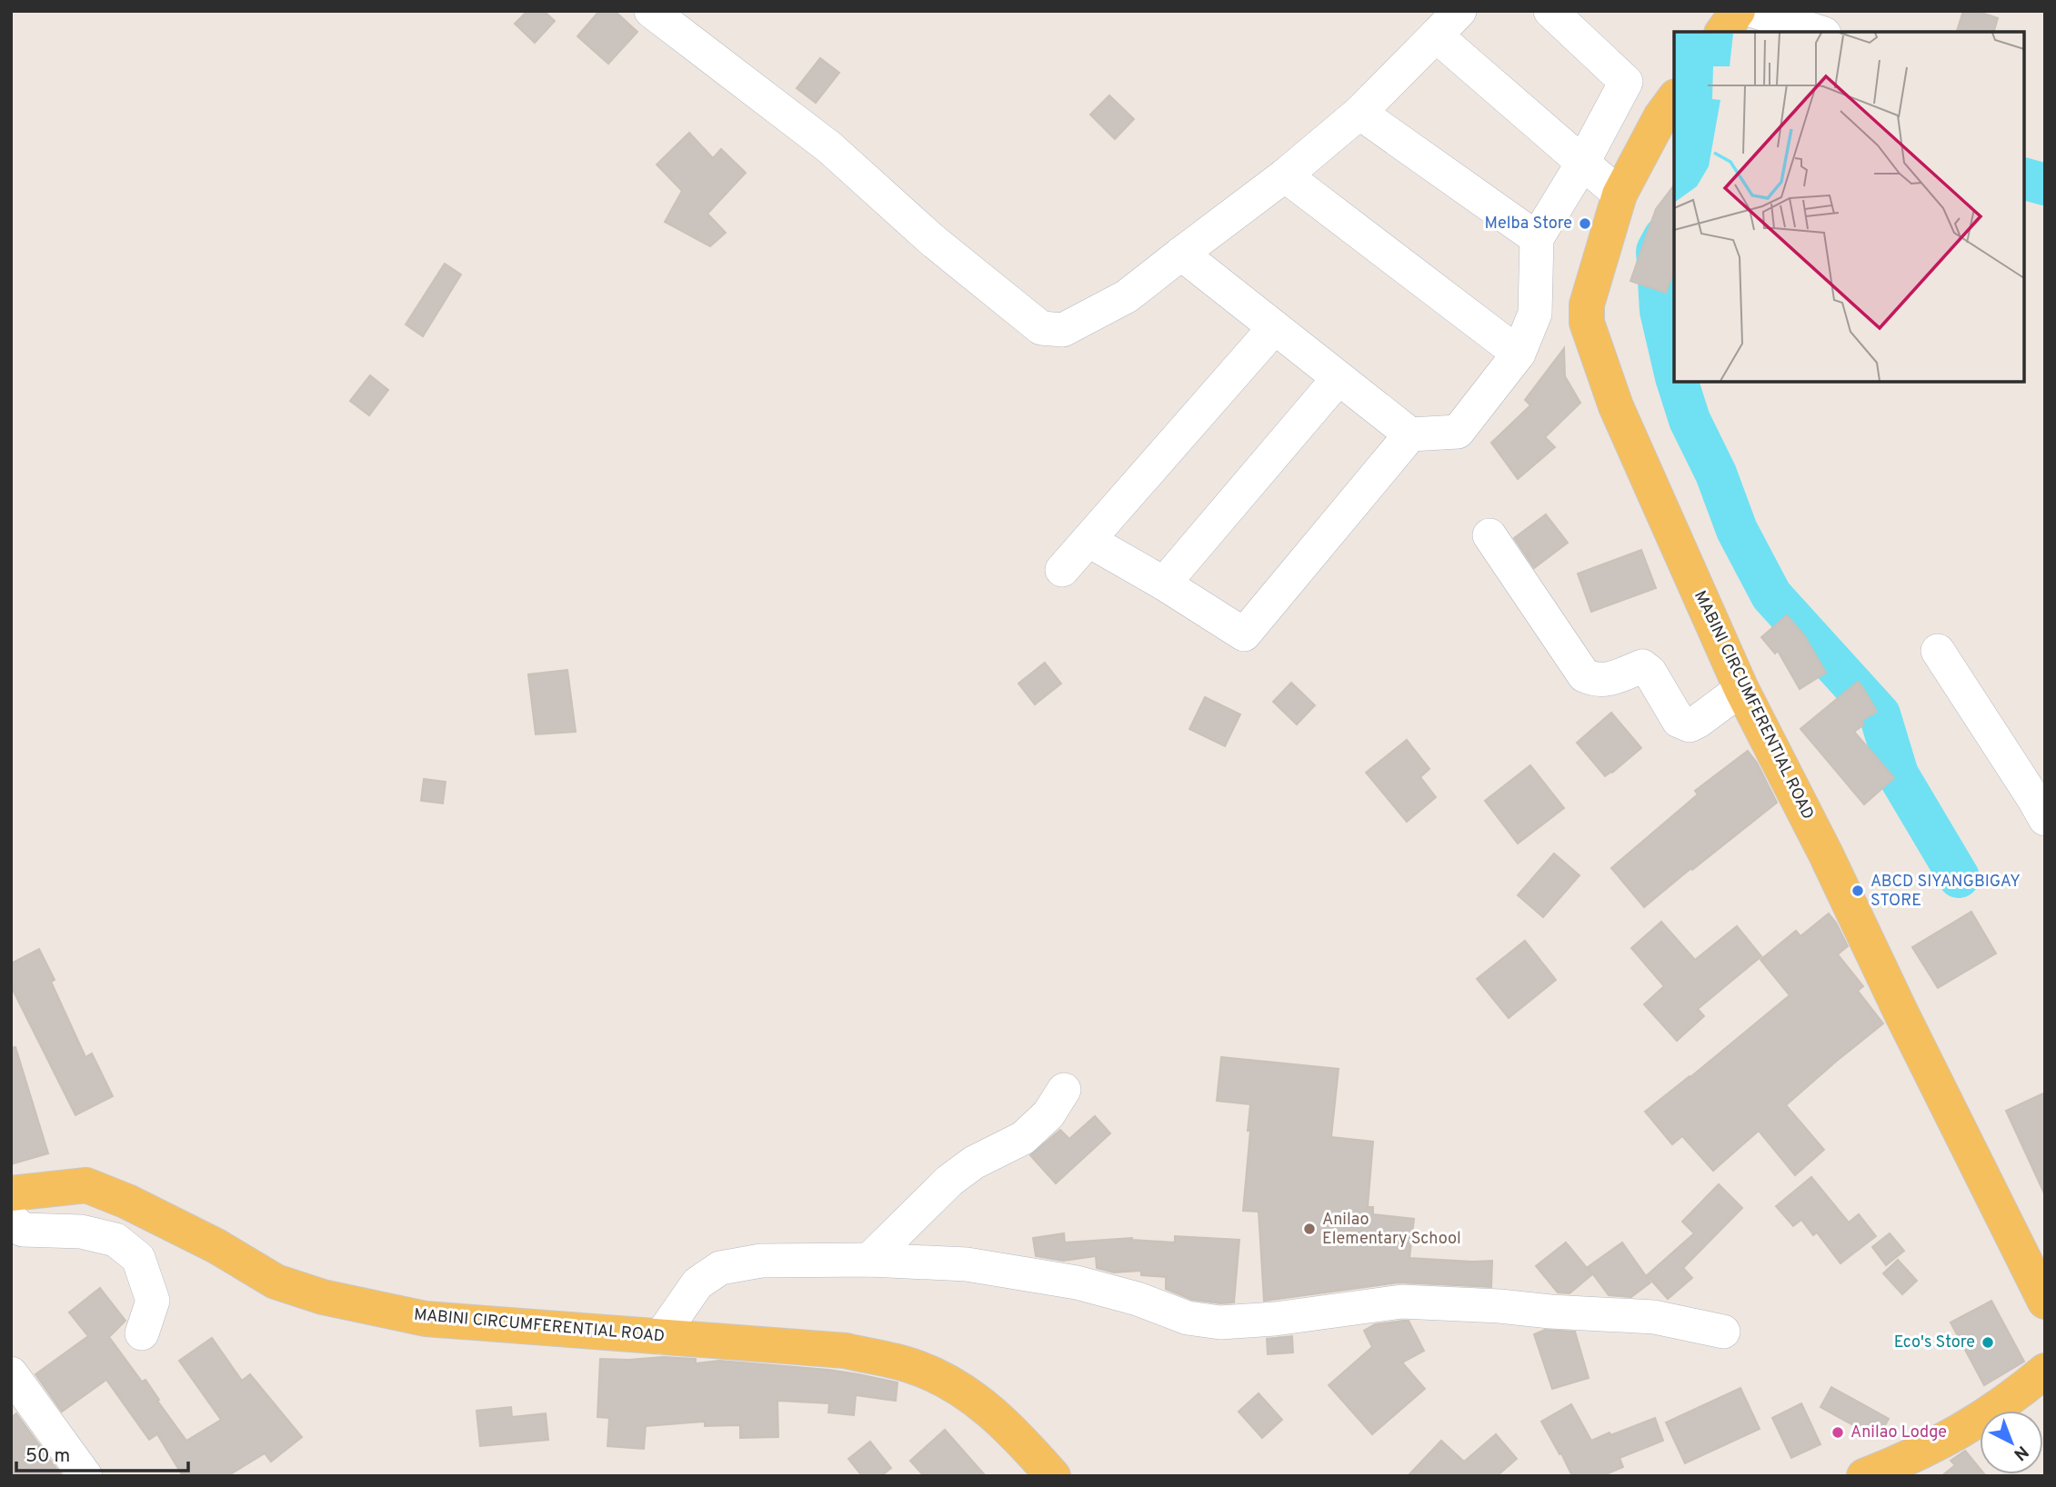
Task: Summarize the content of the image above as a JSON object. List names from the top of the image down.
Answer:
{
  "streets": {
    "main road": ["MABINI CIRCUMFERENTIAL ROAD"]
  },
  "places": [
    "Melba Store",
    "ABCD SIYANGBIGAY STORE",
    "Anilao Elementary School",
    "Eco's Store",
    "Anilao Lodge"
  ],
  "scale_bar": "50 m",
  "north": "bottom right"
}
